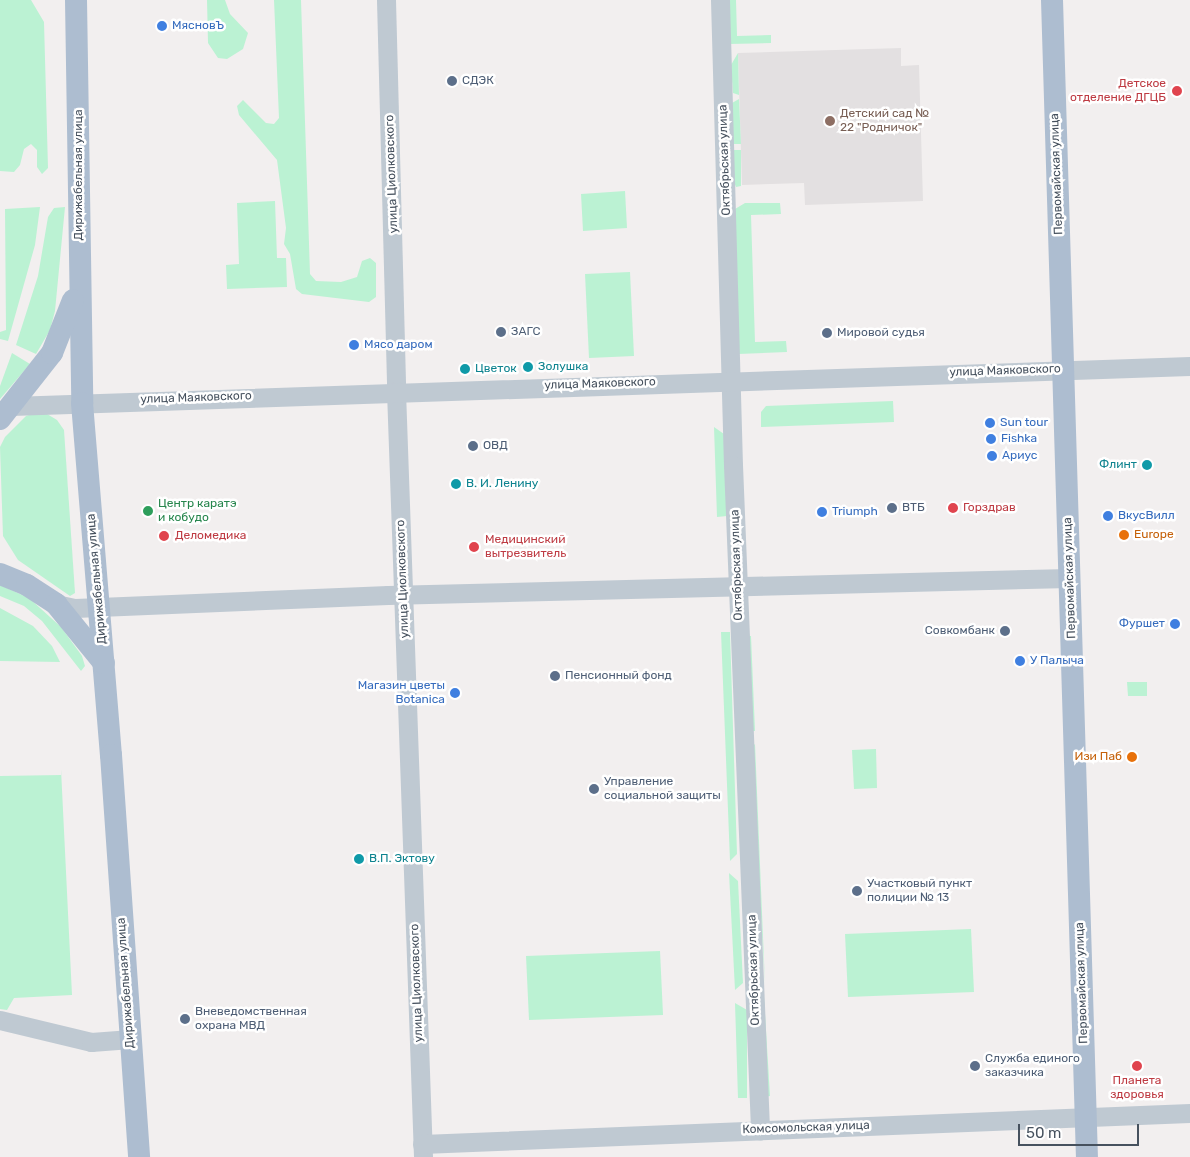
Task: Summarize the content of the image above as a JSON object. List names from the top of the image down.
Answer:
{
  "streets": {
    "main road": ["Первомайская улица", "Дирижабельная улица"],
    "street": [
      "Октябрьская улица",
      "улица Циолковского",
      "улица Маяковского",
      "Комсомольская улица"
    ]
  },
  "crossings": [
    ["Октябрьская улица", "улица Маяковского"],
    ["Октябрьская улица", "Комсомольская улица"],
    ["улица Циолковского", "улица Маяковского"],
    ["улица Циолковского", "Комсомольская улица"],
    ["Первомайская улица", "улица Маяковского"],
    ["Первомайская улица", "Комсомольская улица"],
    ["Дирижабельная улица", "улица Маяковского"]
  ],
  "places": [
    "МясновЪ",
    "СДЭК",
    "Детское отделение ДГЦБ",
    "Детский сад № 22 \"Родничок\"",
    "ЗАГС",
    "Мировой судья",
    "Мясо даром",
    "Золушка",
    "Цветок",
    "Sun tour",
    "Fishka",
    "ОВД",
    "Ариус",
    "Флинт",
    "В. И. Ленину",
    "ВТБ",
    "Горздрав",
    "Центр каратэ и кобудо",
    "Triumph",
    "ВкусВилл",
    "Europe",
    "Деломедика",
    "Медицинский вытрезвитель",
    "Фуршет",
    "Совкомбанк",
    "У Палыча",
    "Пенсионный фонд",
    "Магазин цветы Botanica",
    "Изи Паб",
    "Управление социальной защиты",
    "В.П. Эктову",
    "Участковый пункт полиции № 13",
    "Вневедомственная охрана МВД",
    "Служба единого заказчика",
    "Планета здоровья"
  ],
  "scale_bar": "50 m"
}
